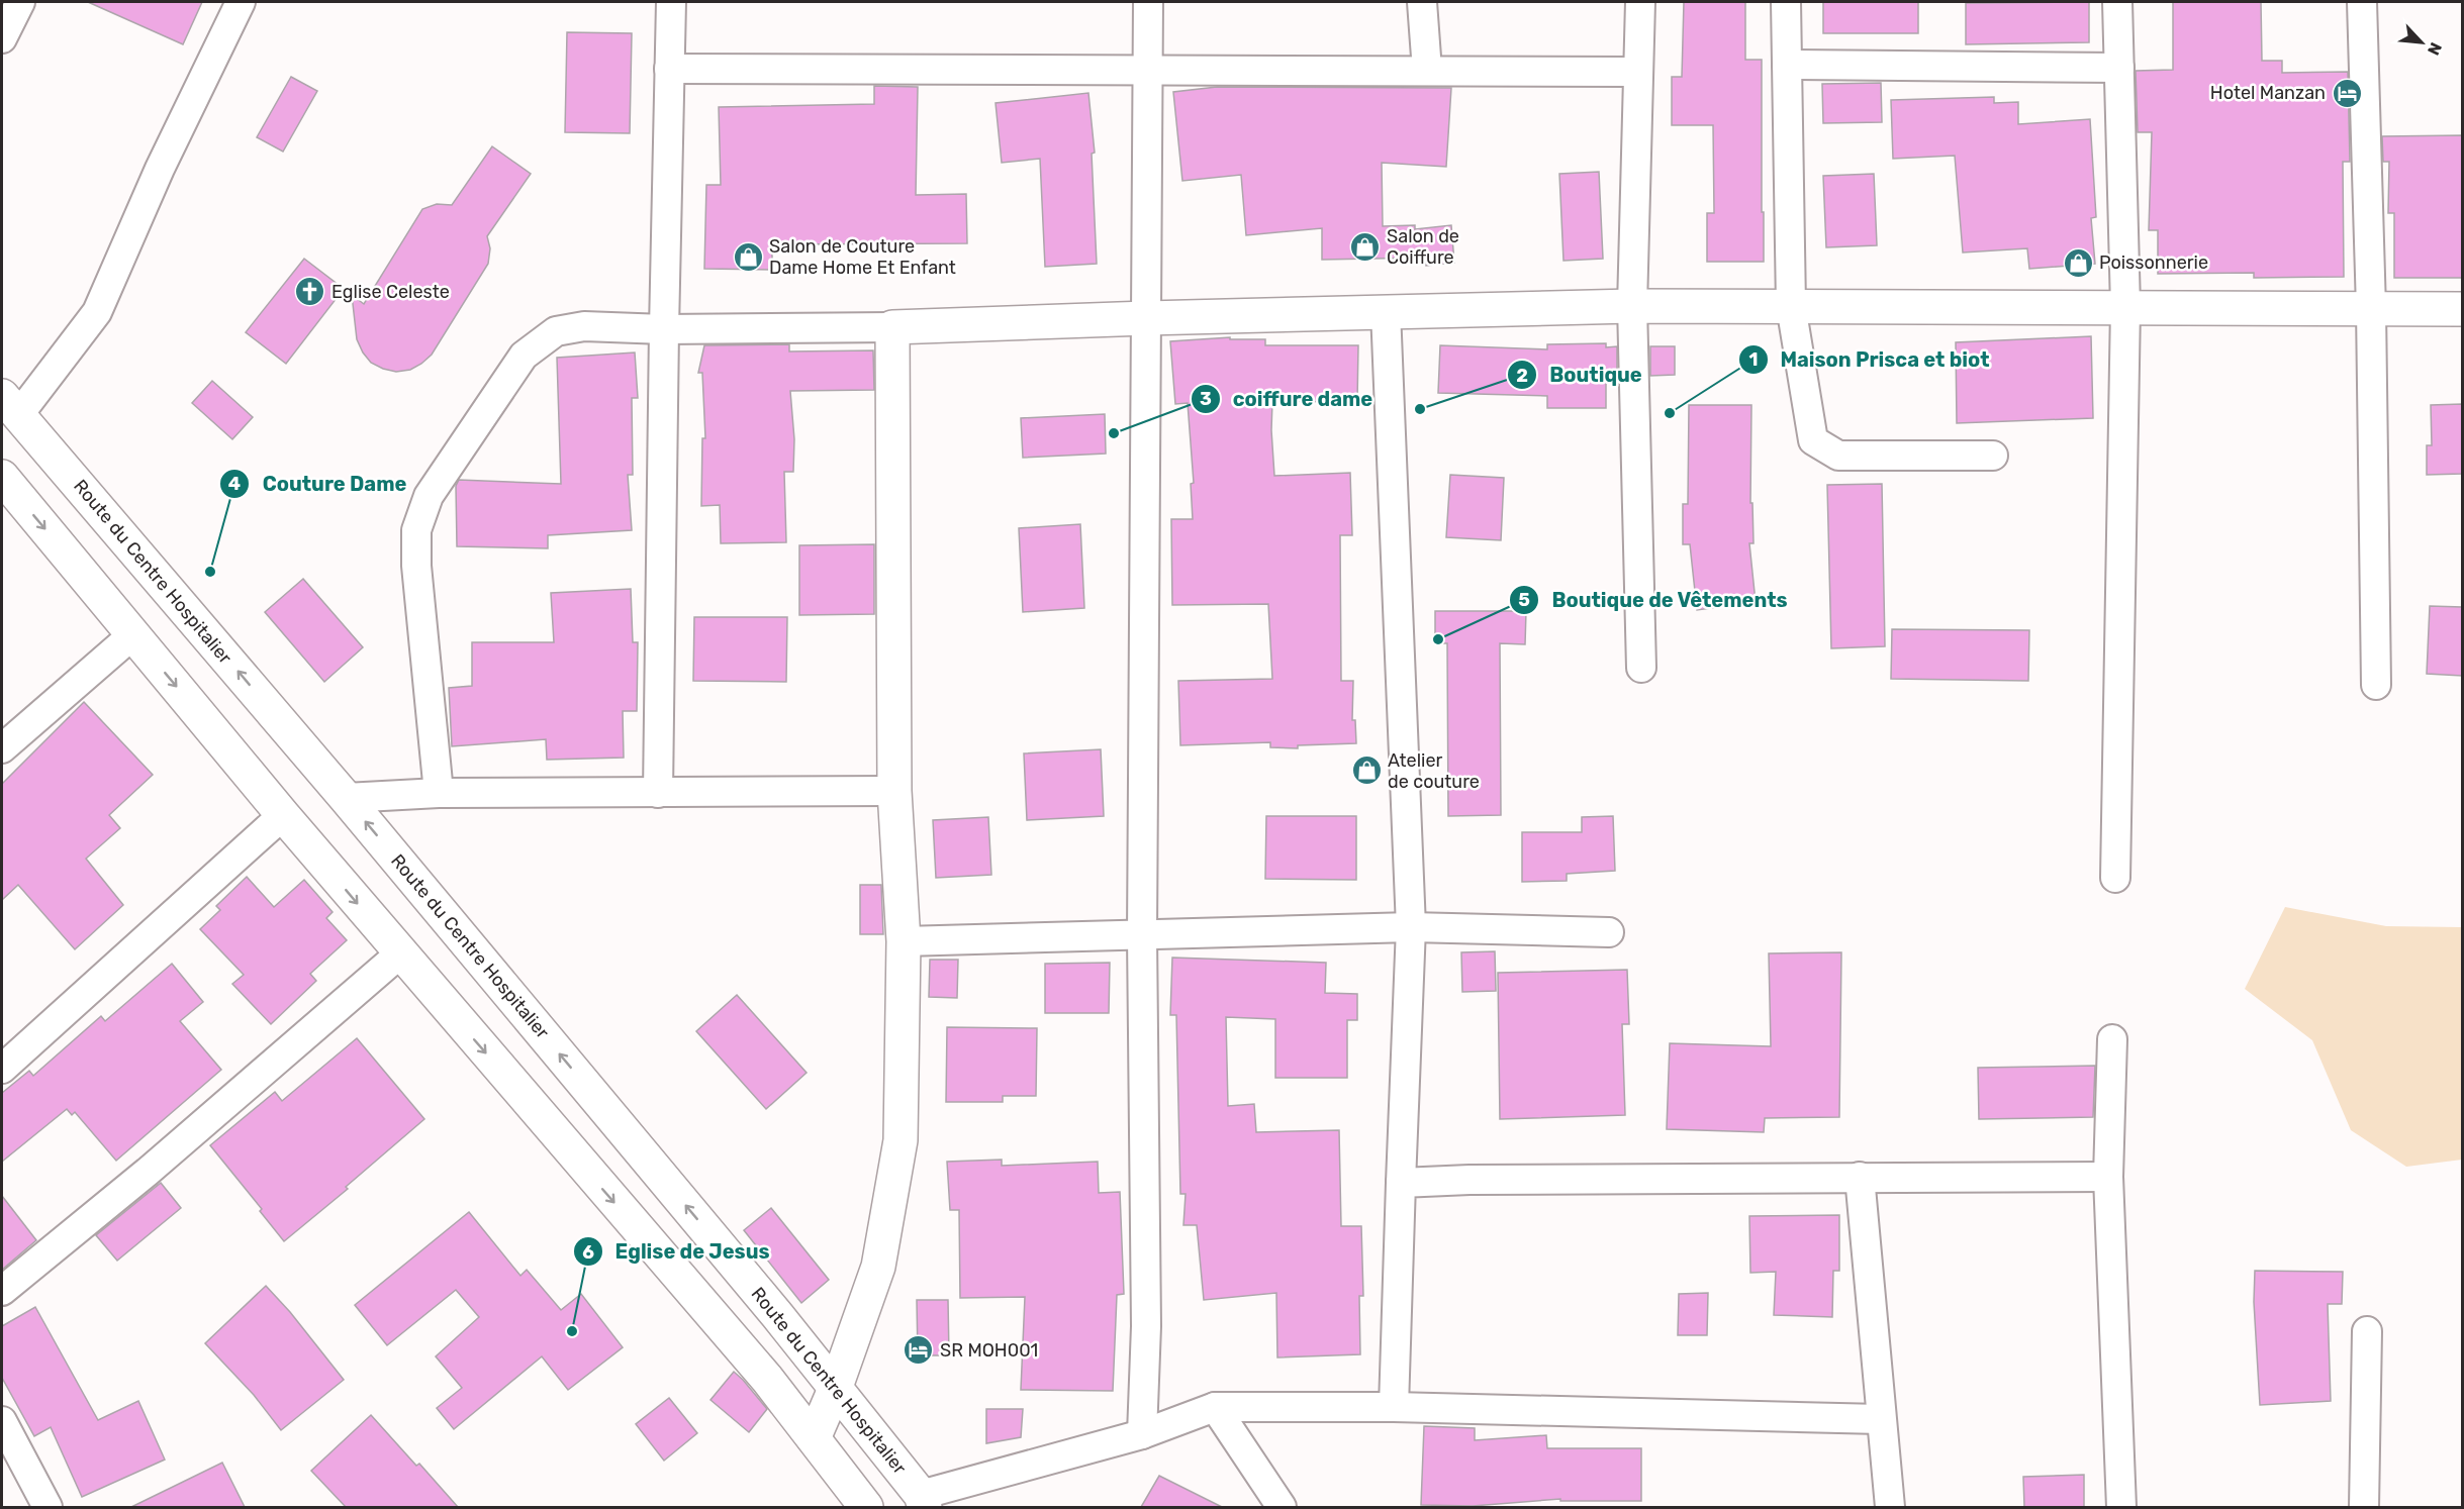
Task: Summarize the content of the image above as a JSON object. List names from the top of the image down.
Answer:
{
  "streets": {
    "street": ["Route du Centre Hospitalier"]
  },
  "places": {
    "hotel": ["Hotel Manzan", "SR MOH001"],
    "shop": [
      "Salon de Coiffure",
      "Salon de Couture Dame Home Et Enfant",
      "Poissonnerie",
      "Atelier de couture"
    ],
    "church": ["Eglise Celeste"],
    "other": [
      "Boutique",
      "Maison Prisca et biot",
      "coiffure dame",
      "Couture Dame",
      "Boutique de Vêtements",
      "Eglise de Jesus"
    ]
  },
  "north": "bottom right"
}
